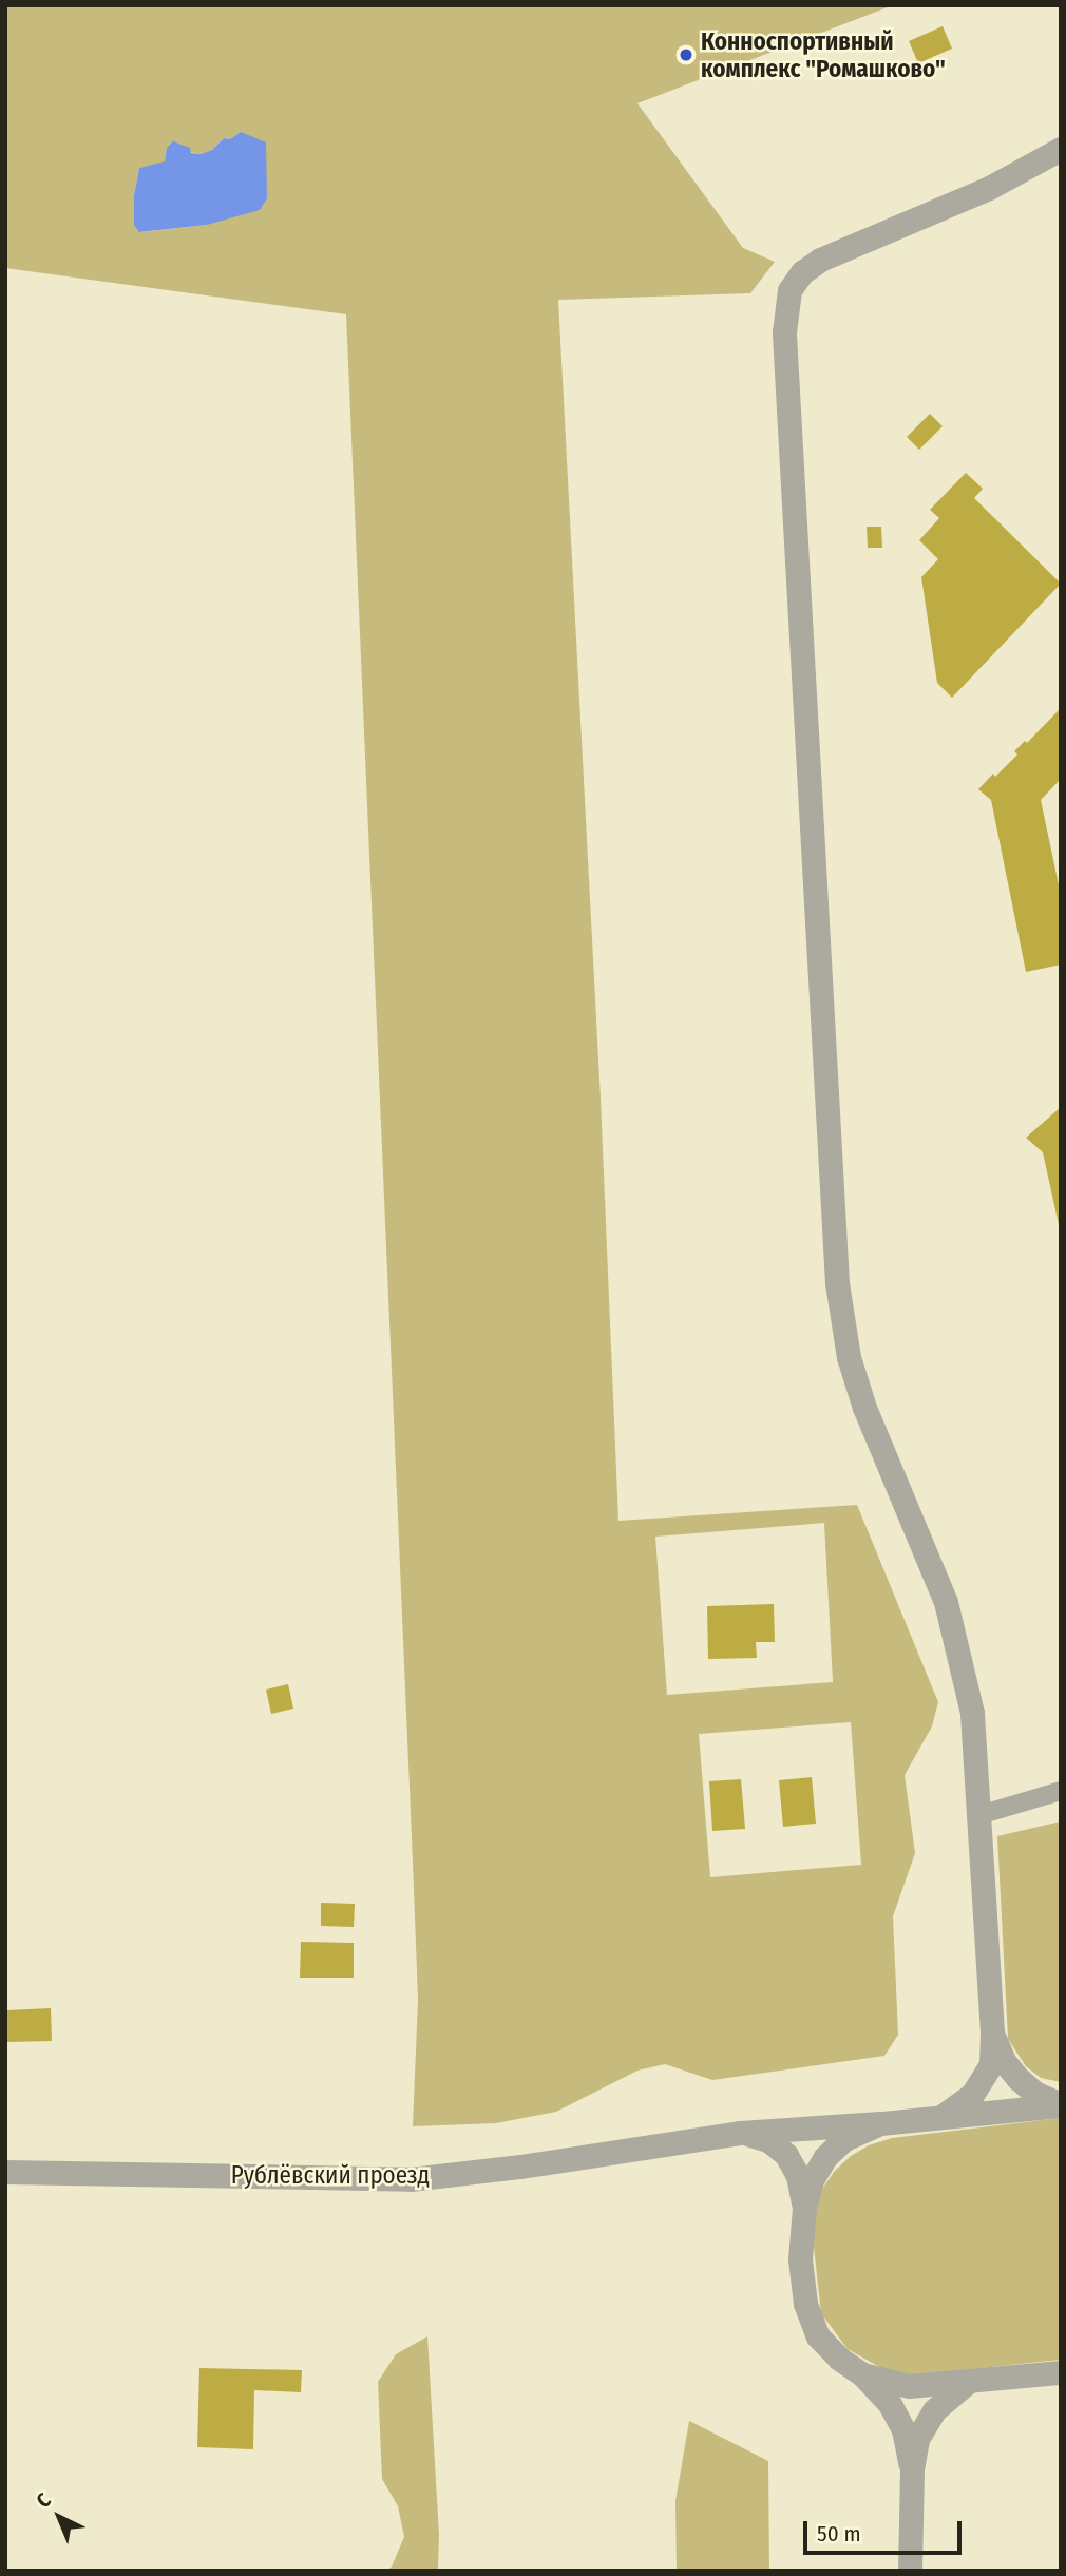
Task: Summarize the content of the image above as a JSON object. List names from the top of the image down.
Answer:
{
  "streets": {
    "street": ["Рублёвский проезд"]
  },
  "places": ["Конноспортивный комплекс \"Ромашково\""],
  "scale_bar": "50 m",
  "north": "top left"
}
